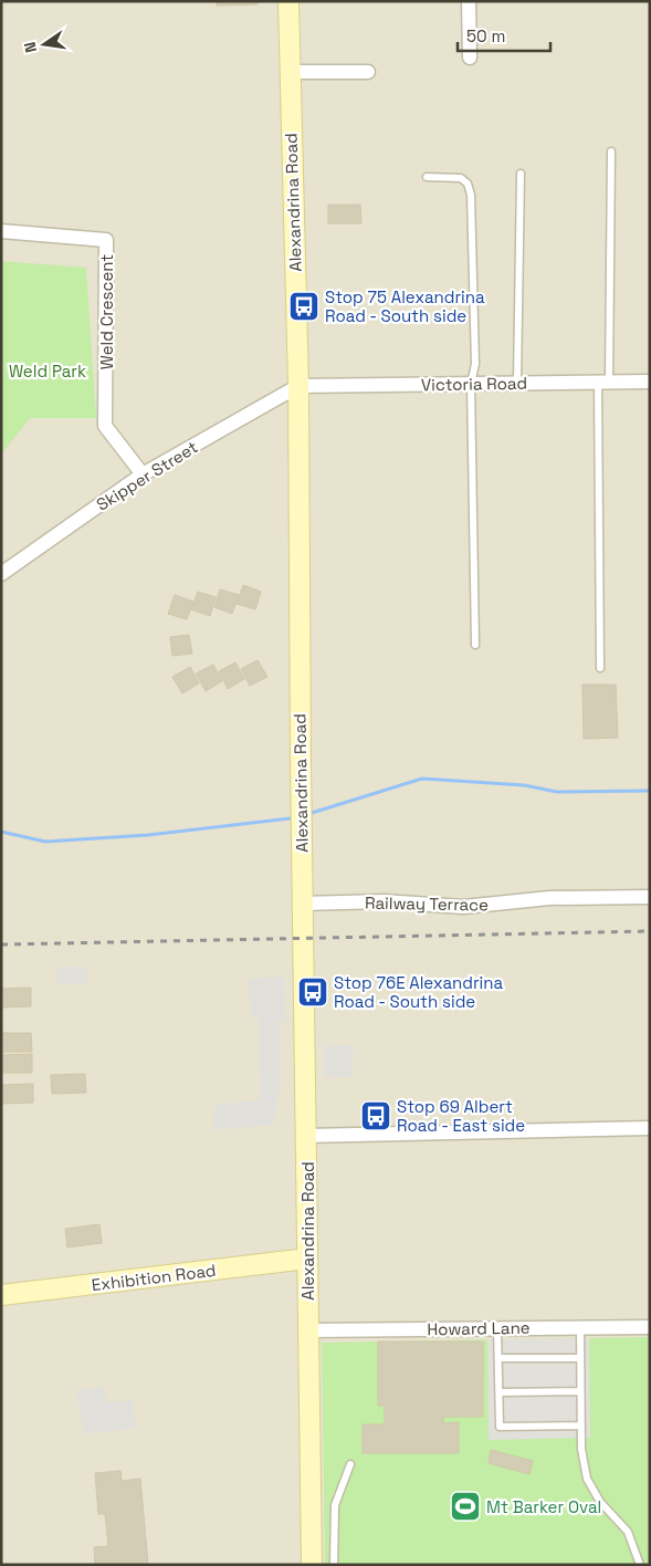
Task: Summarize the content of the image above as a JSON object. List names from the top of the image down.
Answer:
{
  "streets": {
    "main road": ["Alexandrina Road", "Exhibition Road"],
    "street": [
      "Weld Crescent",
      "Victoria Road",
      "Skipper Street",
      "Railway Terrace",
      "Howard Lane"
    ]
  },
  "crossings": [
    ["Alexandrina Road", "Victoria Road"],
    ["Alexandrina Road", "Skipper Street"],
    ["Alexandrina Road", "Railway Terrace"],
    ["Alexandrina Road", "Exhibition Road"],
    ["Alexandrina Road", "Howard Lane"],
    ["Weld Crescent", "Skipper Street"],
    ["Victoria Road", "Skipper Street"]
  ],
  "parks": ["Weld Park"],
  "places": {
    "bus stop": ["Stop 75 Alexandrina Road - South side", "Stop 76E Alexandrina Road - South side", "Stop 69 Albert Road - East side"],
    "sports": ["Mt Barker Oval"]
  },
  "scale_bar": "50 m",
  "north": "left"
}
